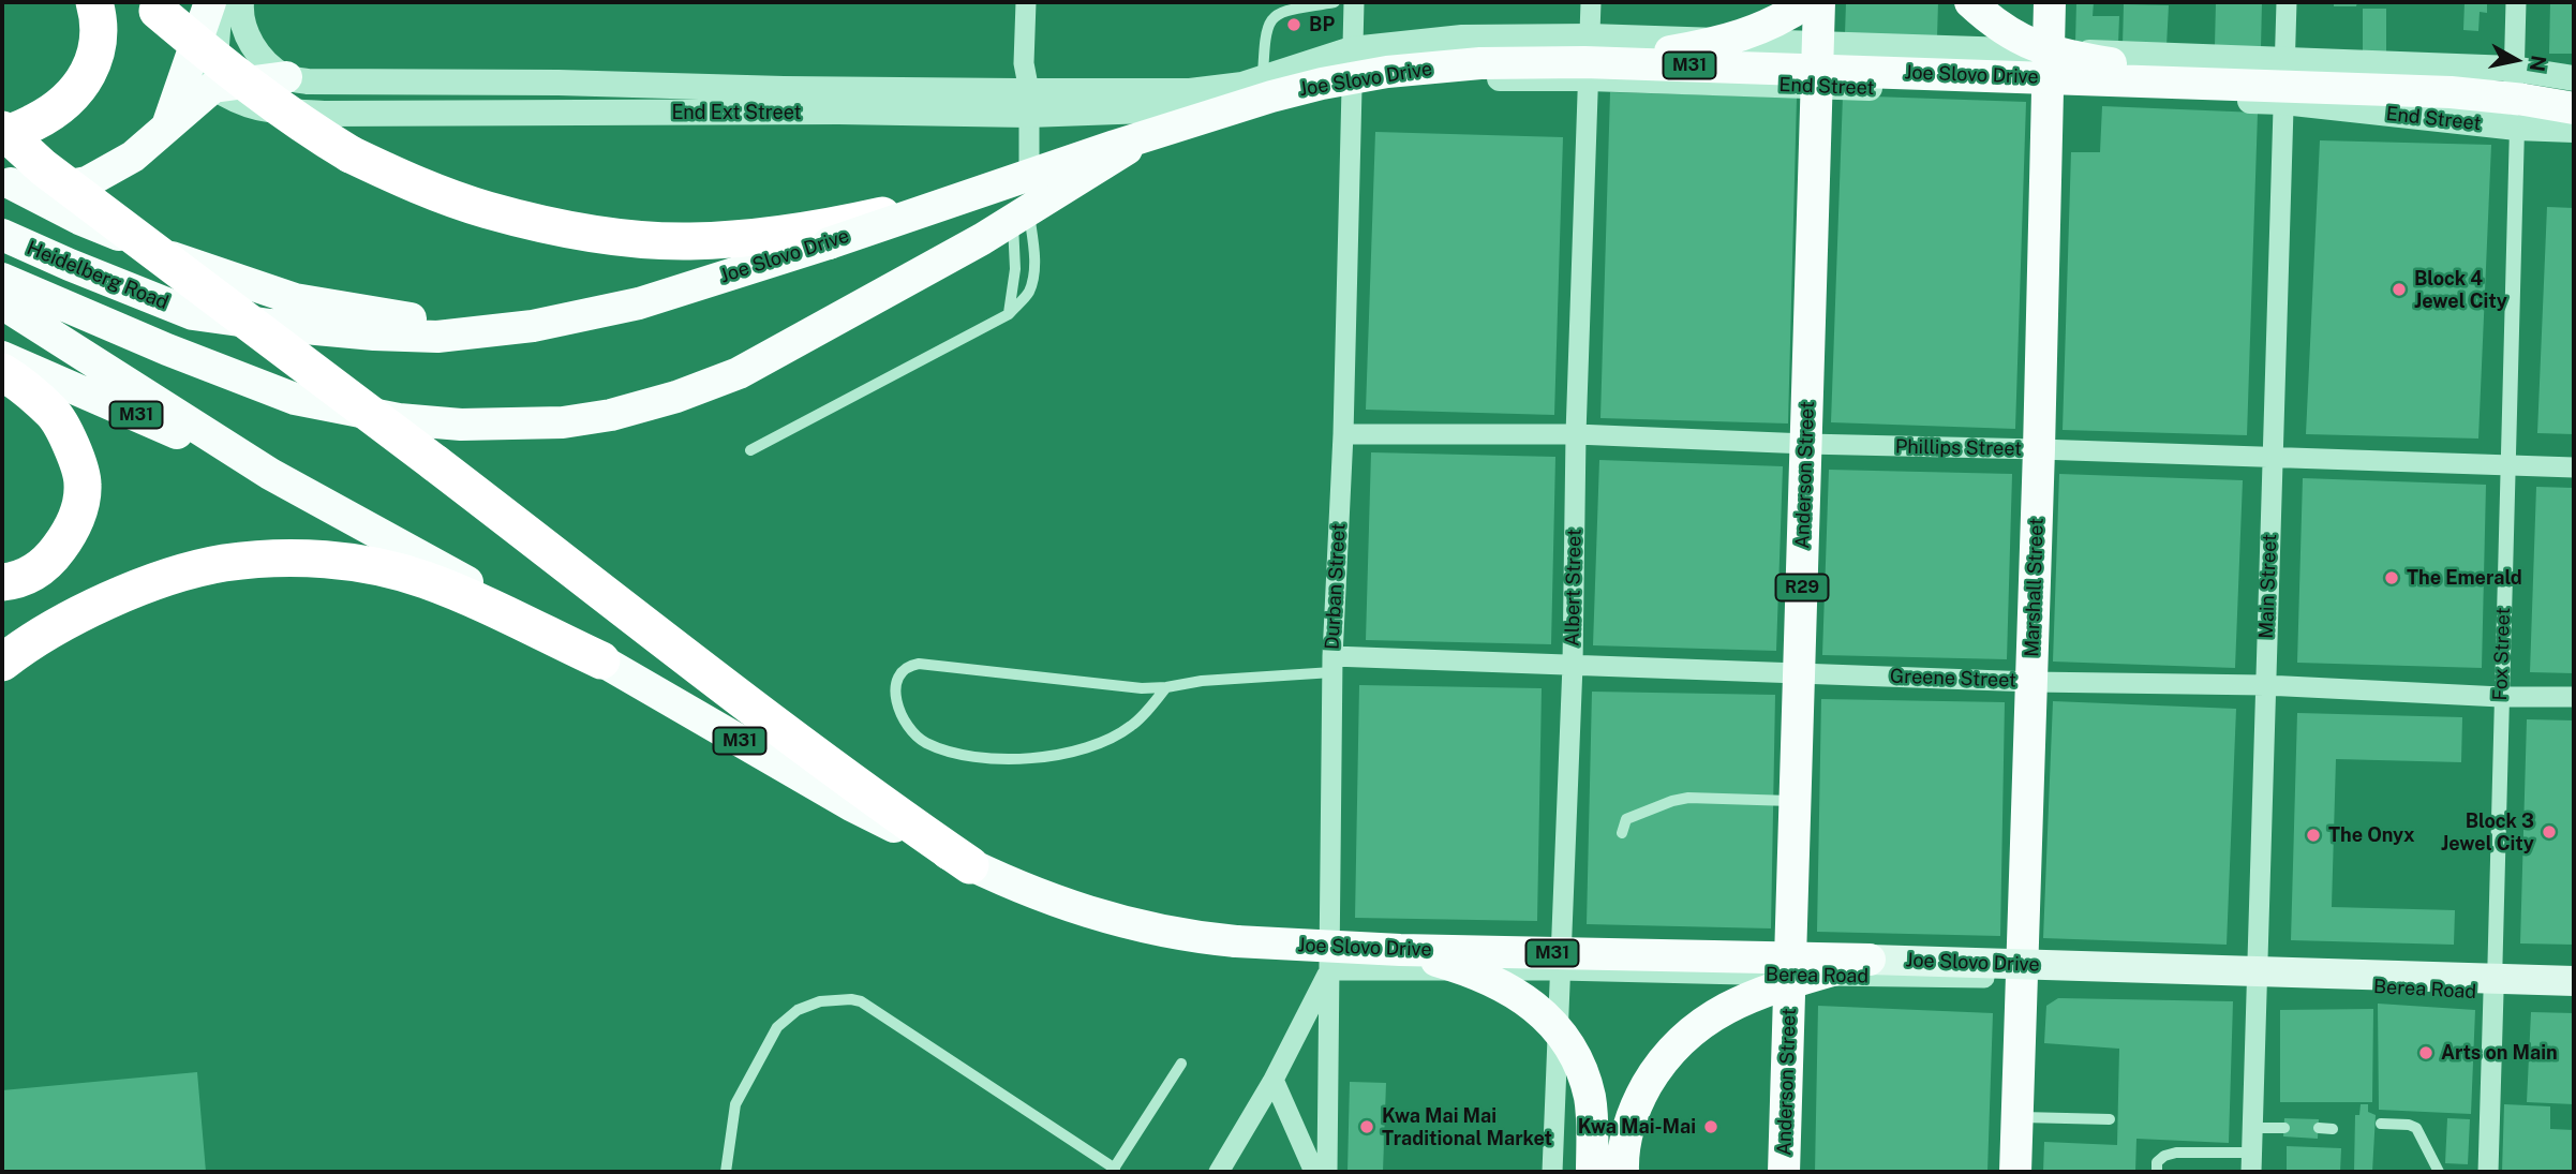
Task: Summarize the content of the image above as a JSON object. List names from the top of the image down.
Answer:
{
  "streets": {
    "main road": [
      "M31",
      "Joe Slovo Drive",
      "Heidelberg Road",
      "Anderson Street",
      "R29",
      "Marshall Street"
    ],
    "street": [
      "End Street",
      "End Ext Street",
      "Phillips Street",
      "Durban Street",
      "Main Street",
      "Albert Street",
      "Fox Street",
      "Greene Street",
      "Berea Road"
    ]
  },
  "crossings": [
    ["M31", "Joe Slovo Drive"],
    ["Joe Slovo Drive", "End Street"],
    ["Joe Slovo Drive", "Heidelberg Road"],
    ["Joe Slovo Drive", "Albert Street"],
    ["End Street", "End Ext Street"],
    ["End Street", "Anderson Street"],
    ["End Street", "Durban Street"],
    ["End Street", "Main Street"],
    ["End Street", "Albert Street"],
    ["End Street", "Marshall Street"],
    ["End Street", "Fox Street"],
    ["End Ext Street", "Durban Street"],
    ["Phillips Street", "Anderson Street"],
    ["Phillips Street", "Durban Street"],
    ["Phillips Street", "Main Street"],
    ["Phillips Street", "Albert Street"],
    ["Phillips Street", "Marshall Street"],
    ["Phillips Street", "Fox Street"],
    ["Anderson Street", "Greene Street"],
    ["Anderson Street", "Berea Road"],
    ["Durban Street", "Greene Street"],
    ["Durban Street", "Berea Road"],
    ["Main Street", "Greene Street"],
    ["Main Street", "Berea Road"],
    ["Albert Street", "Greene Street"],
    ["Albert Street", "Berea Road"],
    ["Marshall Street", "Greene Street"],
    ["Marshall Street", "Berea Road"],
    ["Fox Street", "Greene Street"],
    ["Fox Street", "Berea Road"]
  ],
  "places": [
    "BP",
    "Block 4 Jewel City",
    "The Emerald",
    "Block 3 Jewel City",
    "The Onyx",
    "Arts on Main",
    "Kwa Mai Mai Traditional Market",
    "Kwa Mai-Mai"
  ],
  "north": "right"
}
